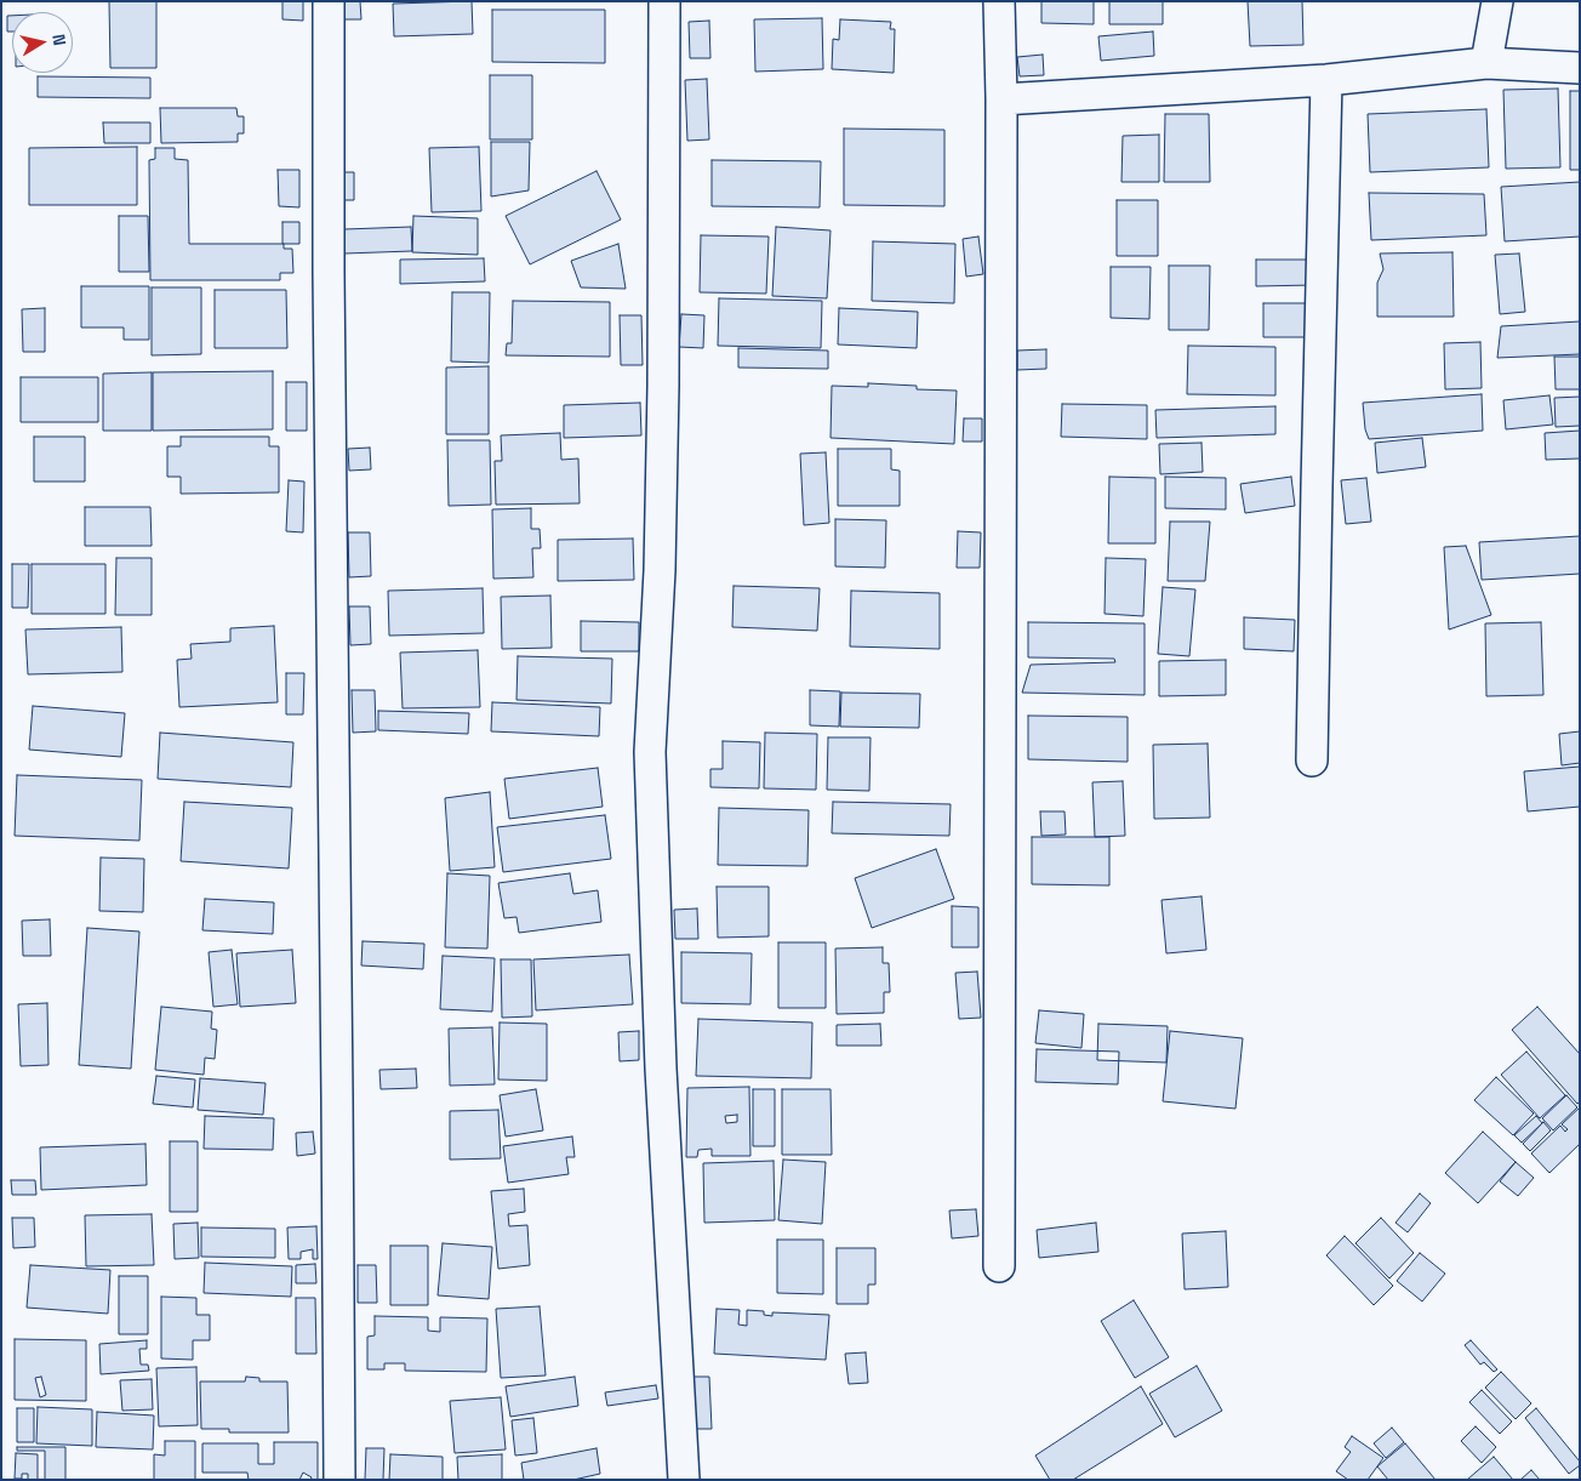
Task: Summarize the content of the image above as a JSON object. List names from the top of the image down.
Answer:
{
  "north": "right"
}
